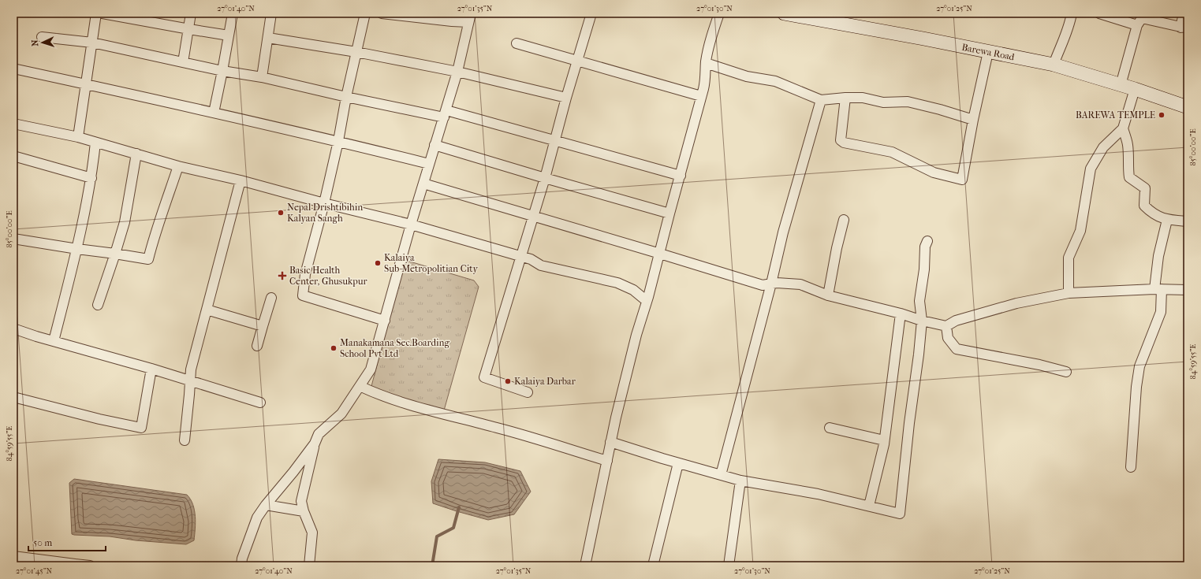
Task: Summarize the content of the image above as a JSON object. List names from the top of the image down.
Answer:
{
  "streets": {
    "main road": ["Barewa Road"]
  },
  "places": {
    "other": [
      "BAREWA TEMPLE",
      "Nepal Drishtibihin Kalyan Sangh",
      "Kalaiya Sub-Metropolitian City",
      "Manakamana Sec.Boarding School Pvt Ltd",
      "Kalaiya Darbar"
    ],
    "health": ["Basic Health Center, Ghusukpur"]
  },
  "scale_bar": "50 m",
  "north": "left",
  "coordinates": [
    "27°01'40\"N",
    "27°01'35\"N",
    "27°01'30\"N",
    "27°01'25\"N",
    "85°00'00\"E",
    "84°59'55\"E",
    "27°01'45\"N"
  ]
}
